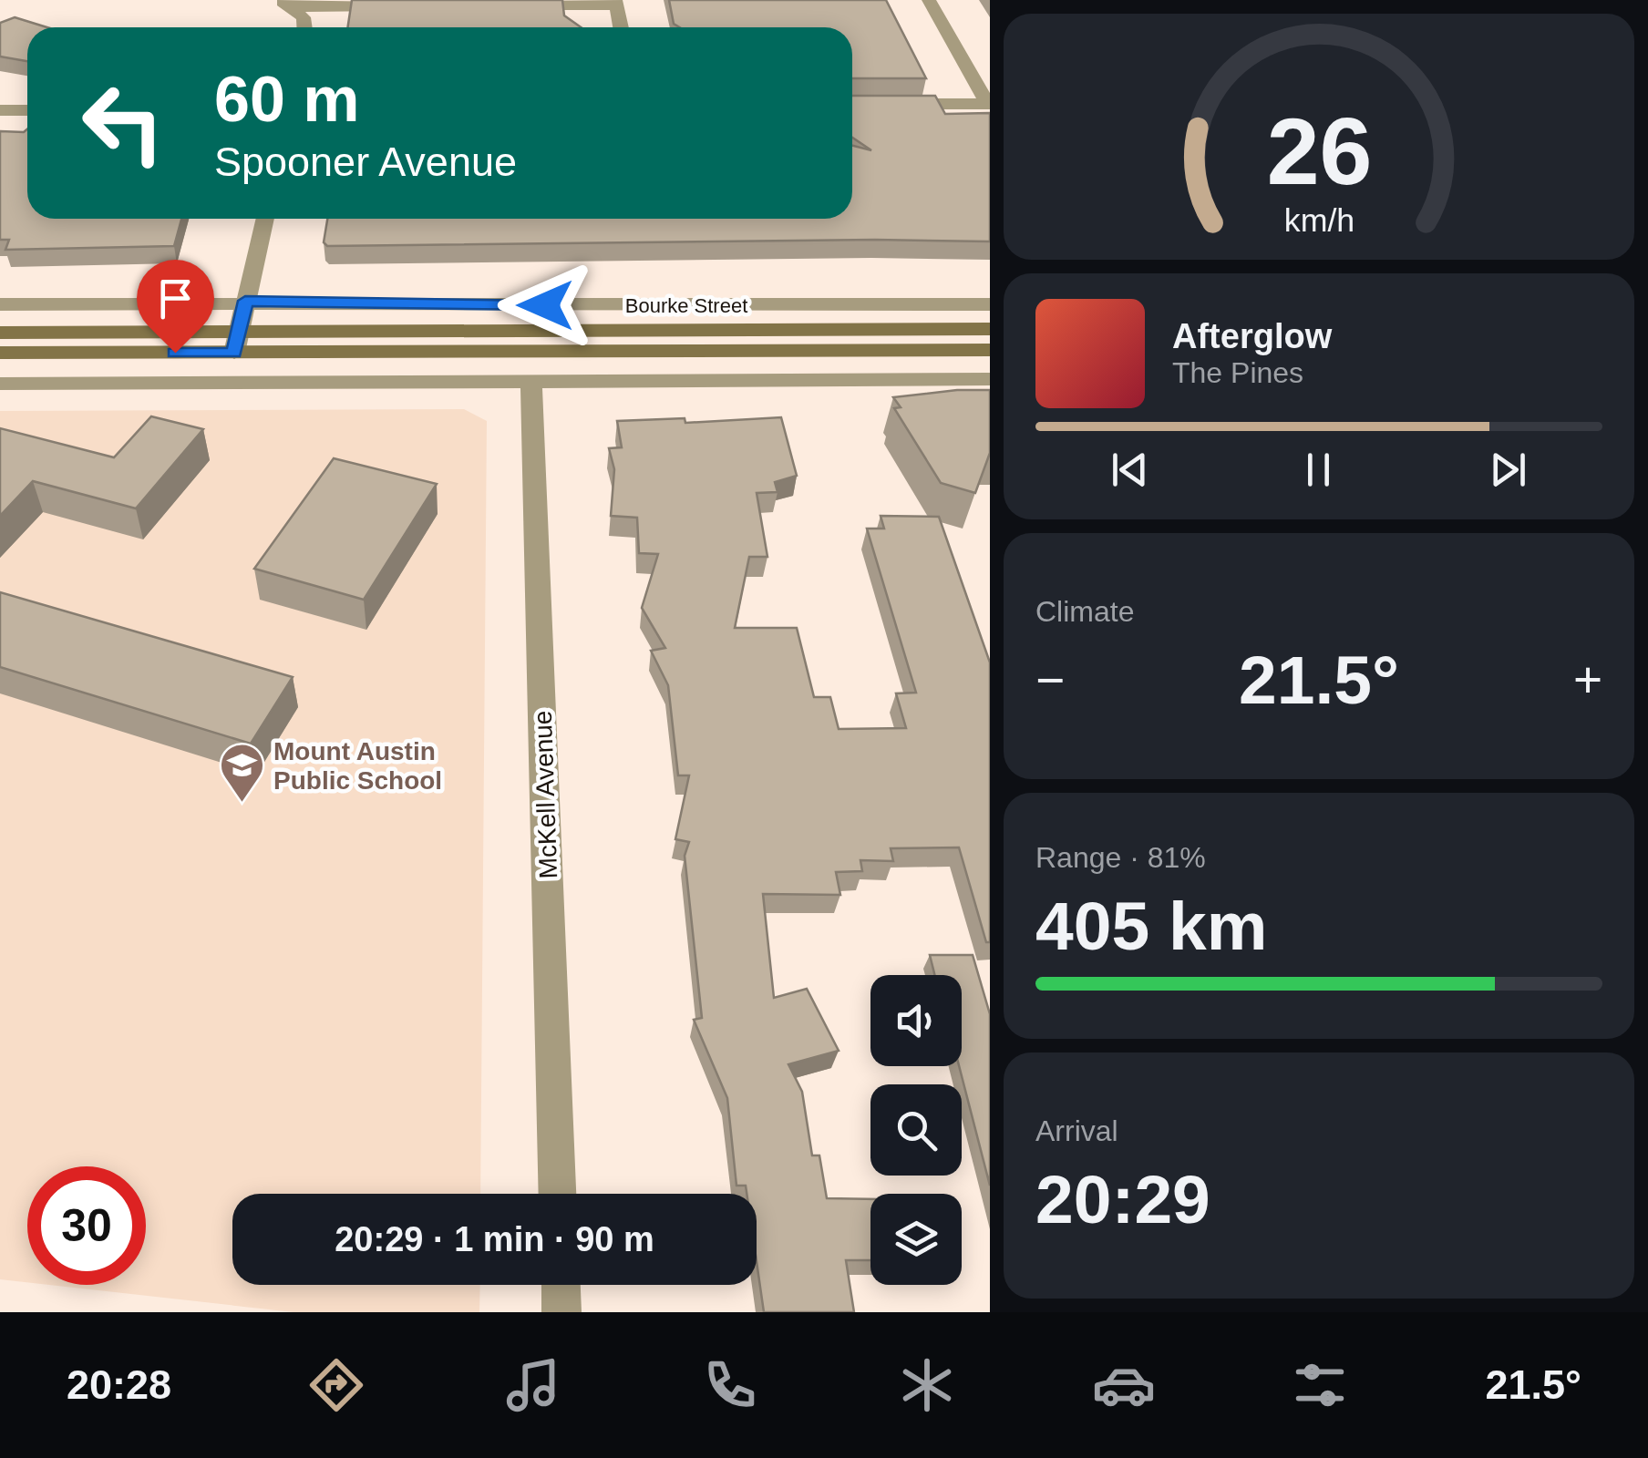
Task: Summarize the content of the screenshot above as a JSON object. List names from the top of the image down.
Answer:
{
  "streets": {
    "main road": ["Bourke Street"],
    "street": ["McKell Avenue"]
  },
  "places": {
    "school or university": ["Mount Austin Public School"]
  },
  "page": {
    "turn": ["60 m", "Spooner Avenue"],
    "song": ["Afterglow", "The Pines"],
    "tile": [
      "Climate",
      ["Range · 81%", "405 km"],
      ["Arrival", "20:29"]
    ],
    "heat": ["−", "21.5°", "+"],
    "limit": "30",
    "trip": "20:29 · 1 min · 90 m",
    "tabs": ["20:28", "21.5°"],
    "gauge": ["26", "km/h"]
  }
}
